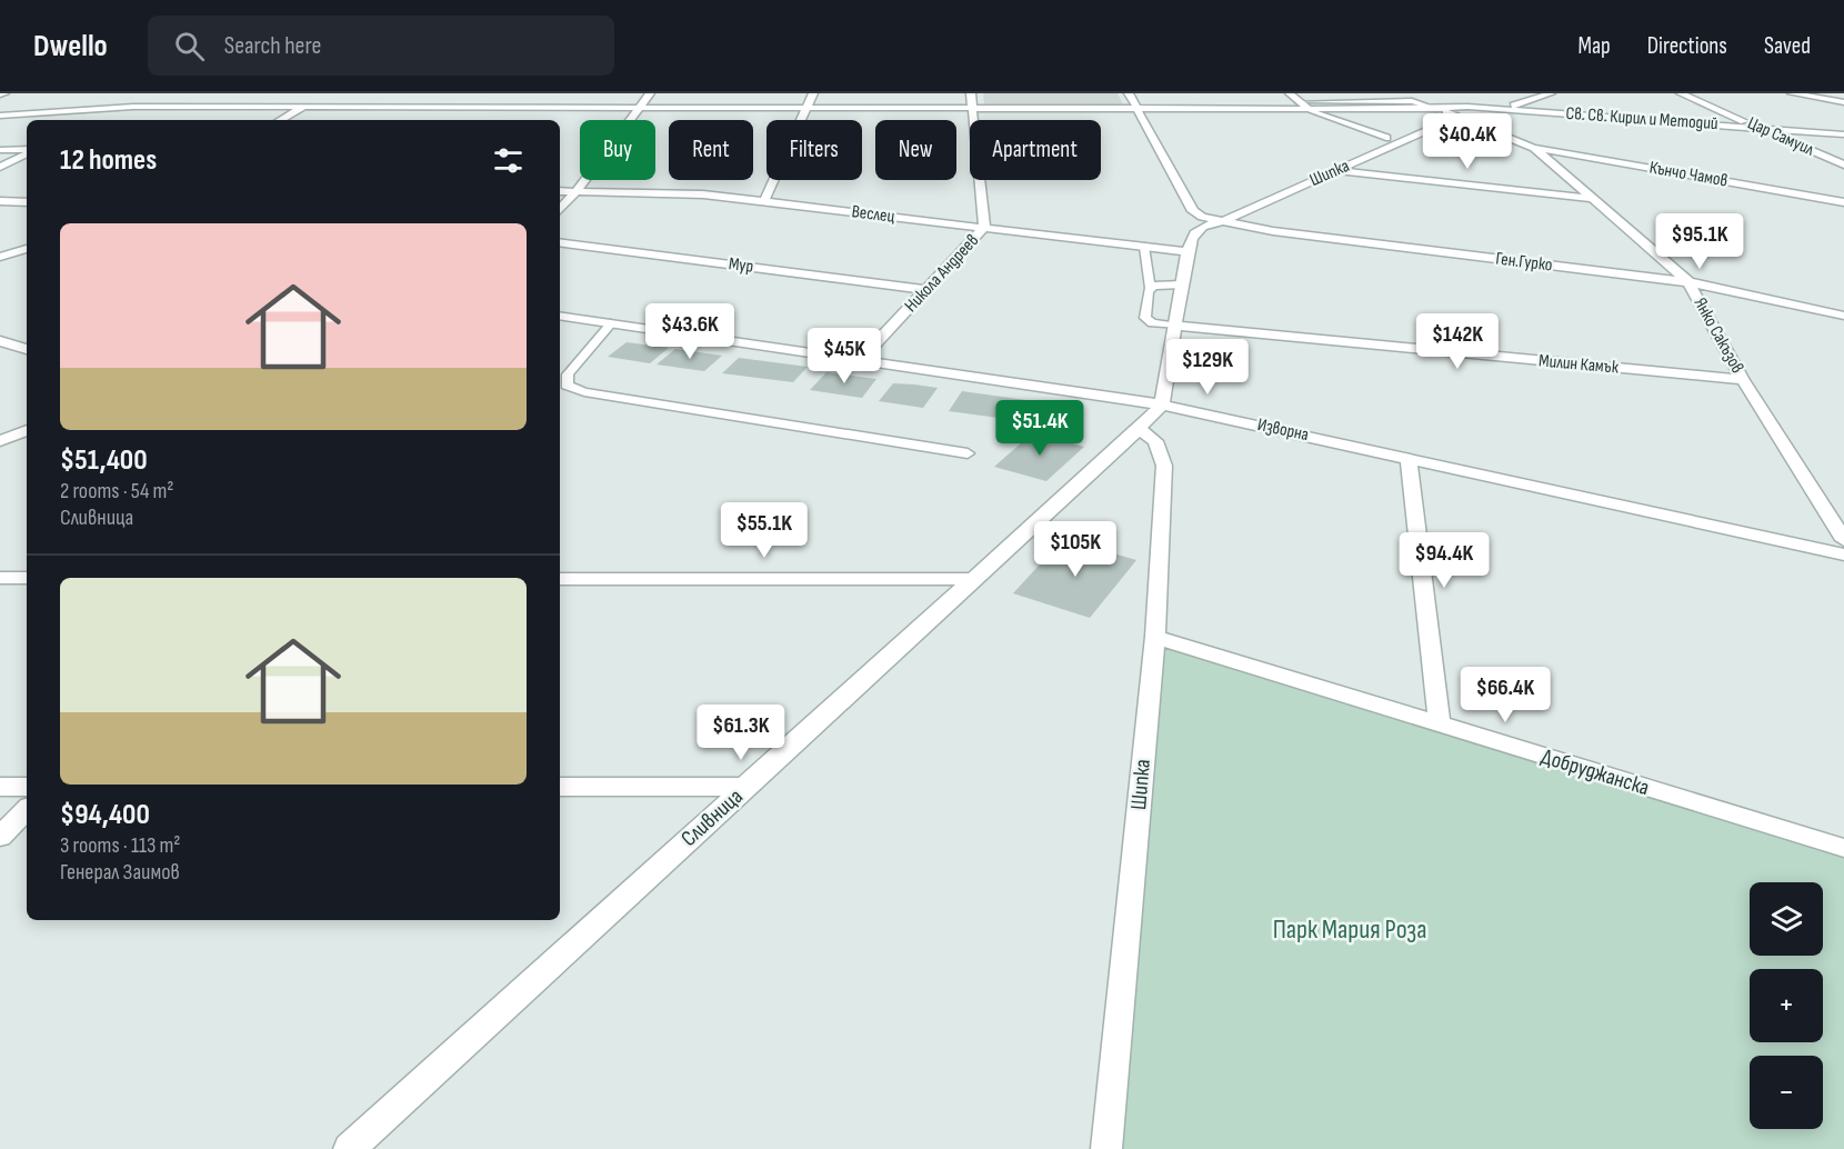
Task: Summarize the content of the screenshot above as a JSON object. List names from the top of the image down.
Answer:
{
  "streets": {
    "street": [
      "Св. Св. Кирил и Методий",
      "Цар Самуил",
      "Шипка",
      "Кънчо Чамов",
      "Веслец",
      "Ген.Гурко",
      "Мур",
      "Никола Андреев",
      "Янко Сакъзов",
      "Милин Камък",
      "Изворна",
      "Добруджанска",
      "Сливница"
    ]
  },
  "crossings": [
    ["Св. Св. Кирил и Методий", "Цар Самуил"],
    ["Св. Св. Кирил и Методий", "Шипка"],
    ["Св. Св. Кирил и Методий", "Никола Андреев"],
    ["Св. Св. Кирил и Методий", "Янко Сакъзов"],
    ["Шипка", "Ген.Гурко"],
    ["Шипка", "Янко Сакъзов"],
    ["Шипка", "Добруджанска"],
    ["Шипка", "Сливница"],
    ["Кънчо Чамов", "Янко Сакъзов"],
    ["Веслец", "Никола Андреев"],
    ["Ген.Гурко", "Янко Сакъзов"],
    ["Мур", "Никола Андреев"],
    ["Никола Андреев", "Изворна"],
    ["Янко Сакъзов", "Милин Камък"],
    ["Изворна", "Сливница"]
  ],
  "parks": ["Парк Мария Роза"],
  "page": {
    "header": "Dwello",
    "search": "Search here",
    "nav": ["Map", "Directions", "Saved"],
    "price": [
      "$40.4K",
      "$95.1K",
      "$43.6K",
      "$142K",
      "$45K",
      "$129K",
      "$51.4K",
      "$55.1K",
      "$105K",
      "$94.4K",
      "$66.4K",
      "$61.3K"
    ],
    "chip": [
      "Buy",
      "Rent",
      "Filters",
      "New",
      "Apartment"
    ],
    "heading": "12 homes",
    "list": [
      {
        "name": "$51,400",
        "note": "2 rooms · 54 m² · Сливница"
      },
      {
        "name": "$94,400",
        "note": "3 rooms · 113 m² · Генерал Заимов"
      }
    ],
    "map_buttons": ["+", "−"]
  }
}
